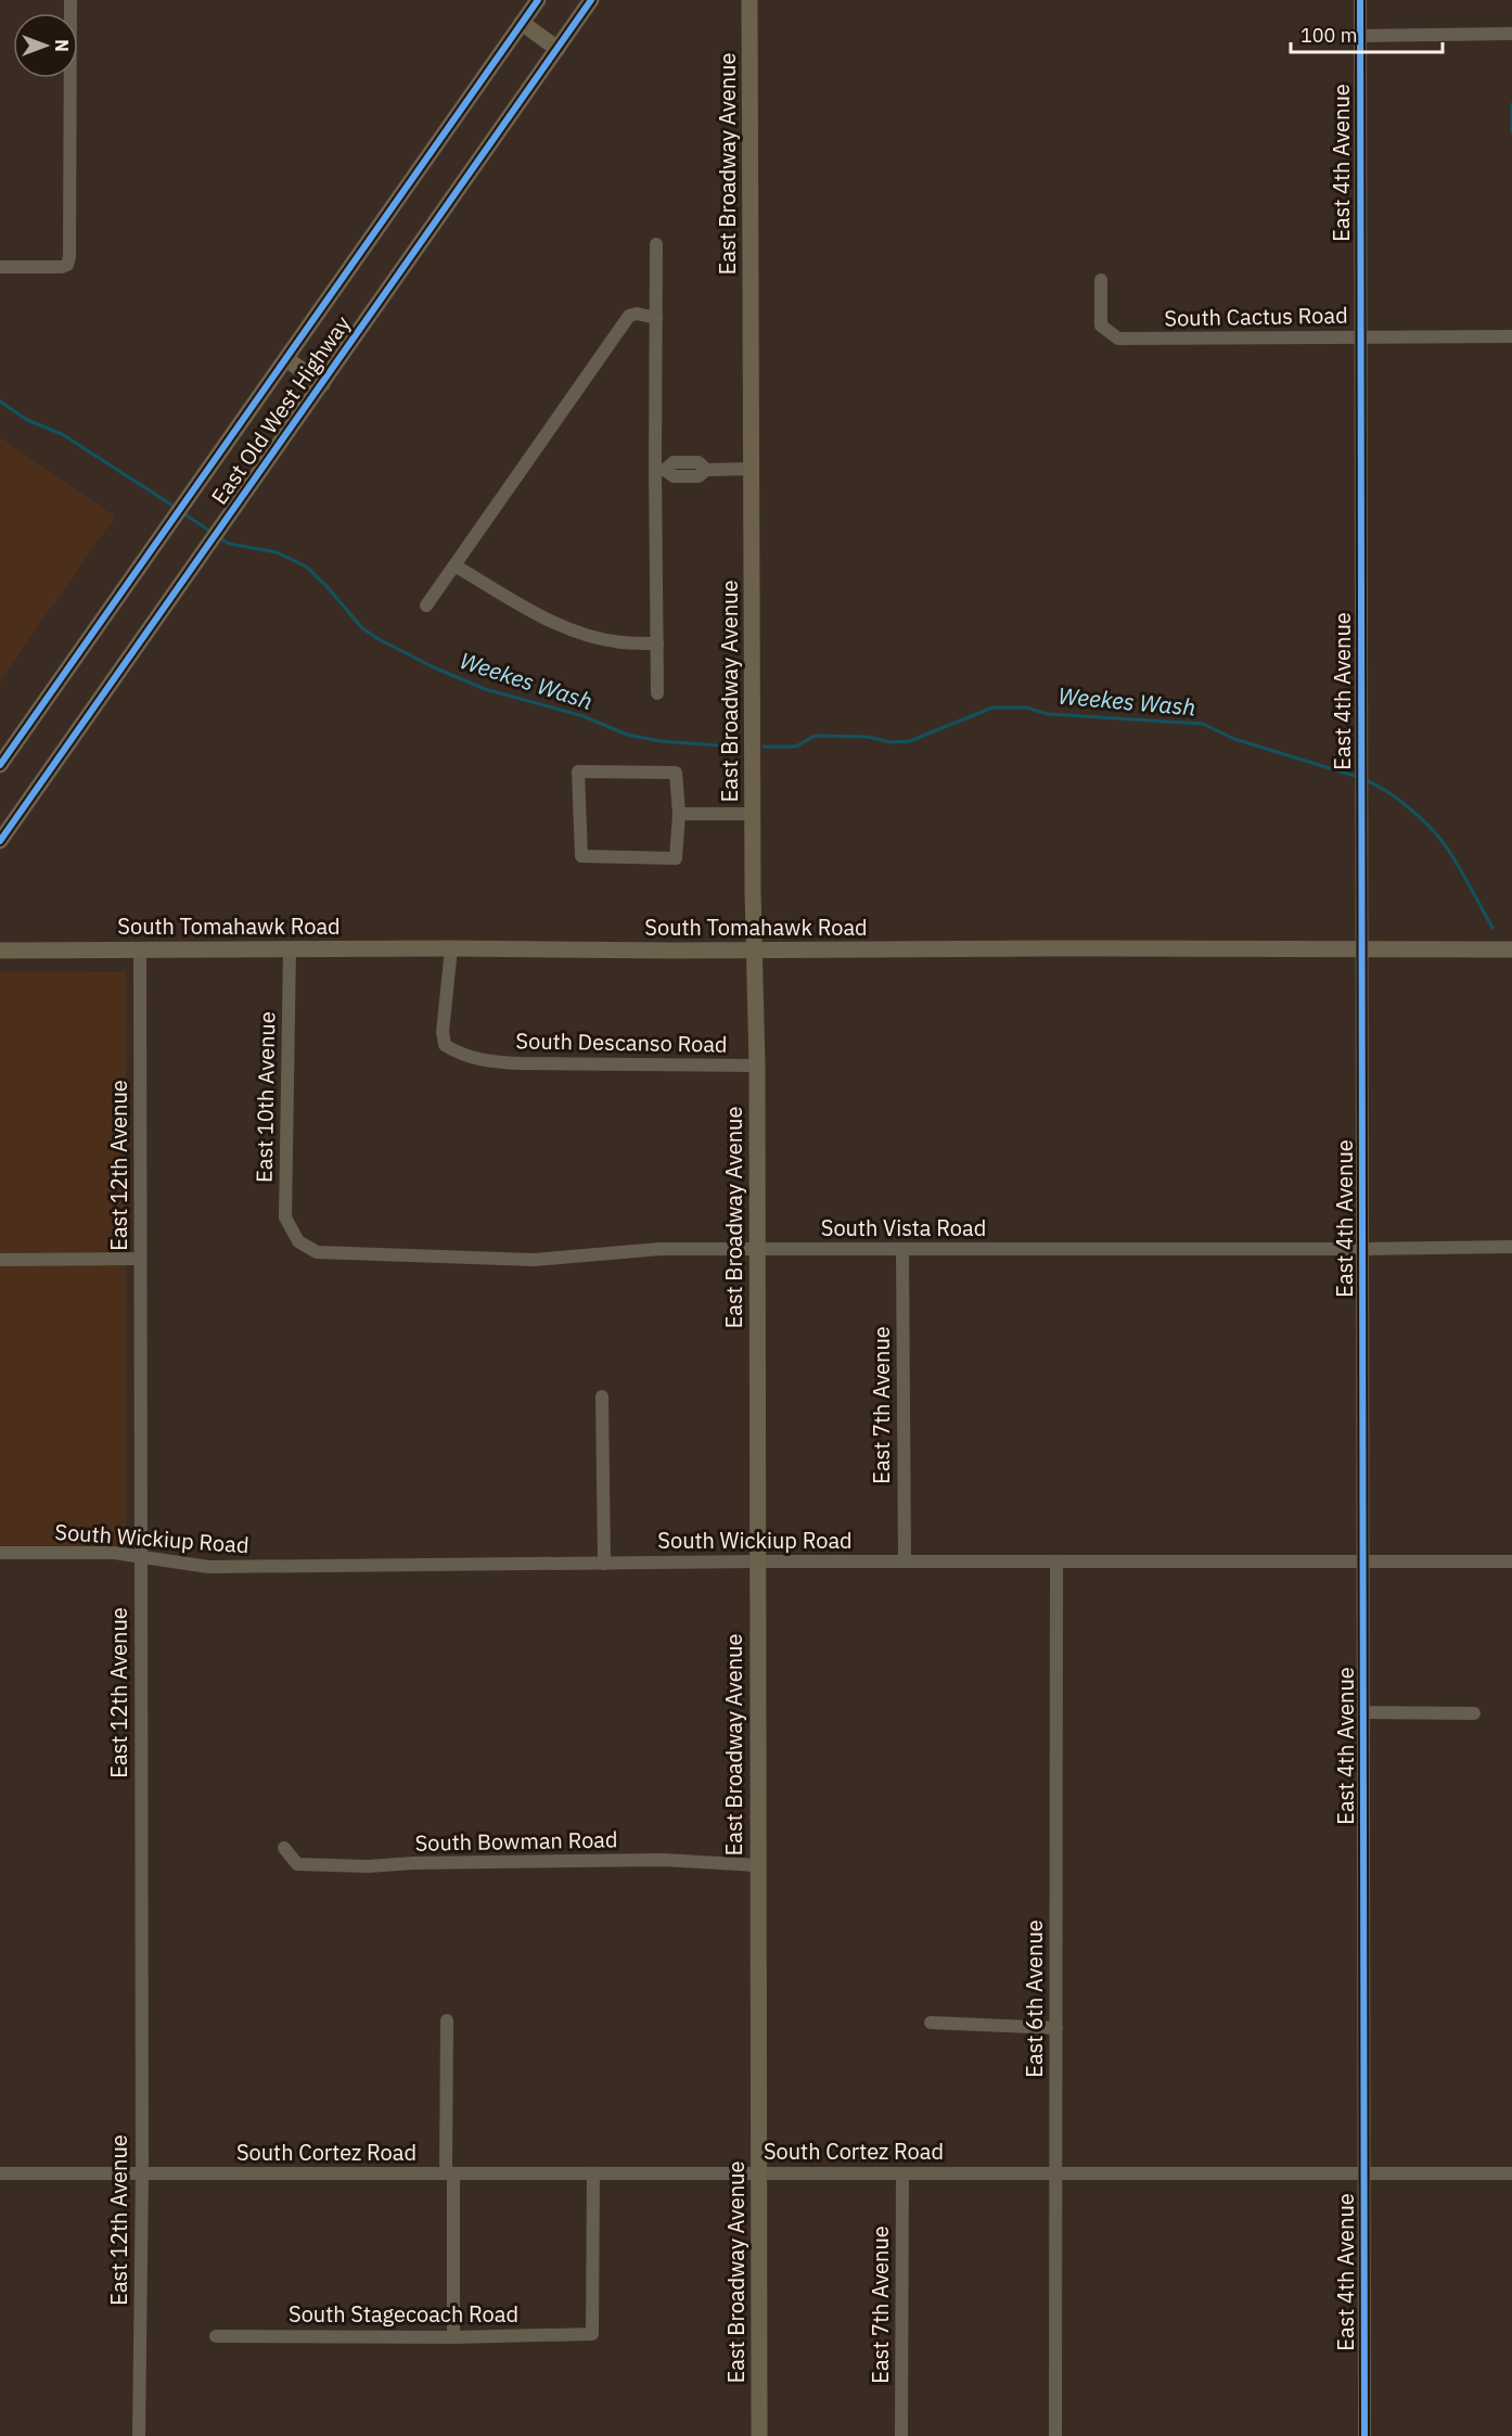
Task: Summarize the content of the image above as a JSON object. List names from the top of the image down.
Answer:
{
  "streets": {
    "main road": ["East Broadway Avenue", "East Old West Highway", "South Tomahawk Road"],
    "street": [
      "East 4th Avenue",
      "South Cactus Road",
      "South Descanso Road",
      "East 10th Avenue",
      "East 12th Avenue",
      "South Vista Road",
      "East 7th Avenue",
      "South Wickiup Road",
      "South Bowman Road",
      "East 6th Avenue",
      "South Cortez Road",
      "South Stagecoach Road"
    ]
  },
  "crossings": [
    ["East 4th Avenue", "South Cactus Road"],
    ["East 4th Avenue", "South Tomahawk Road"],
    ["East 4th Avenue", "South Vista Road"],
    ["East 4th Avenue", "South Wickiup Road"],
    ["East 4th Avenue", "South Cortez Road"],
    ["East Broadway Avenue", "South Tomahawk Road"],
    ["East Broadway Avenue", "South Descanso Road"],
    ["East Broadway Avenue", "South Vista Road"],
    ["East Broadway Avenue", "South Wickiup Road"],
    ["East Broadway Avenue", "South Bowman Road"],
    ["East Broadway Avenue", "South Cortez Road"],
    ["South Tomahawk Road", "South Descanso Road"],
    ["South Tomahawk Road", "East 10th Avenue"],
    ["South Tomahawk Road", "East 12th Avenue"],
    ["East 10th Avenue", "South Vista Road"],
    ["East 12th Avenue", "South Wickiup Road"],
    ["East 12th Avenue", "South Cortez Road"],
    ["South Vista Road", "East 7th Avenue"],
    ["East 7th Avenue", "South Wickiup Road"],
    ["East 7th Avenue", "South Cortez Road"],
    ["South Wickiup Road", "East 6th Avenue"],
    ["East 6th Avenue", "South Cortez Road"],
    ["South Cortez Road", "South Stagecoach Road"]
  ],
  "water": ["Weekes Wash"],
  "scale_bar": "100 m",
  "north": "right"
}
